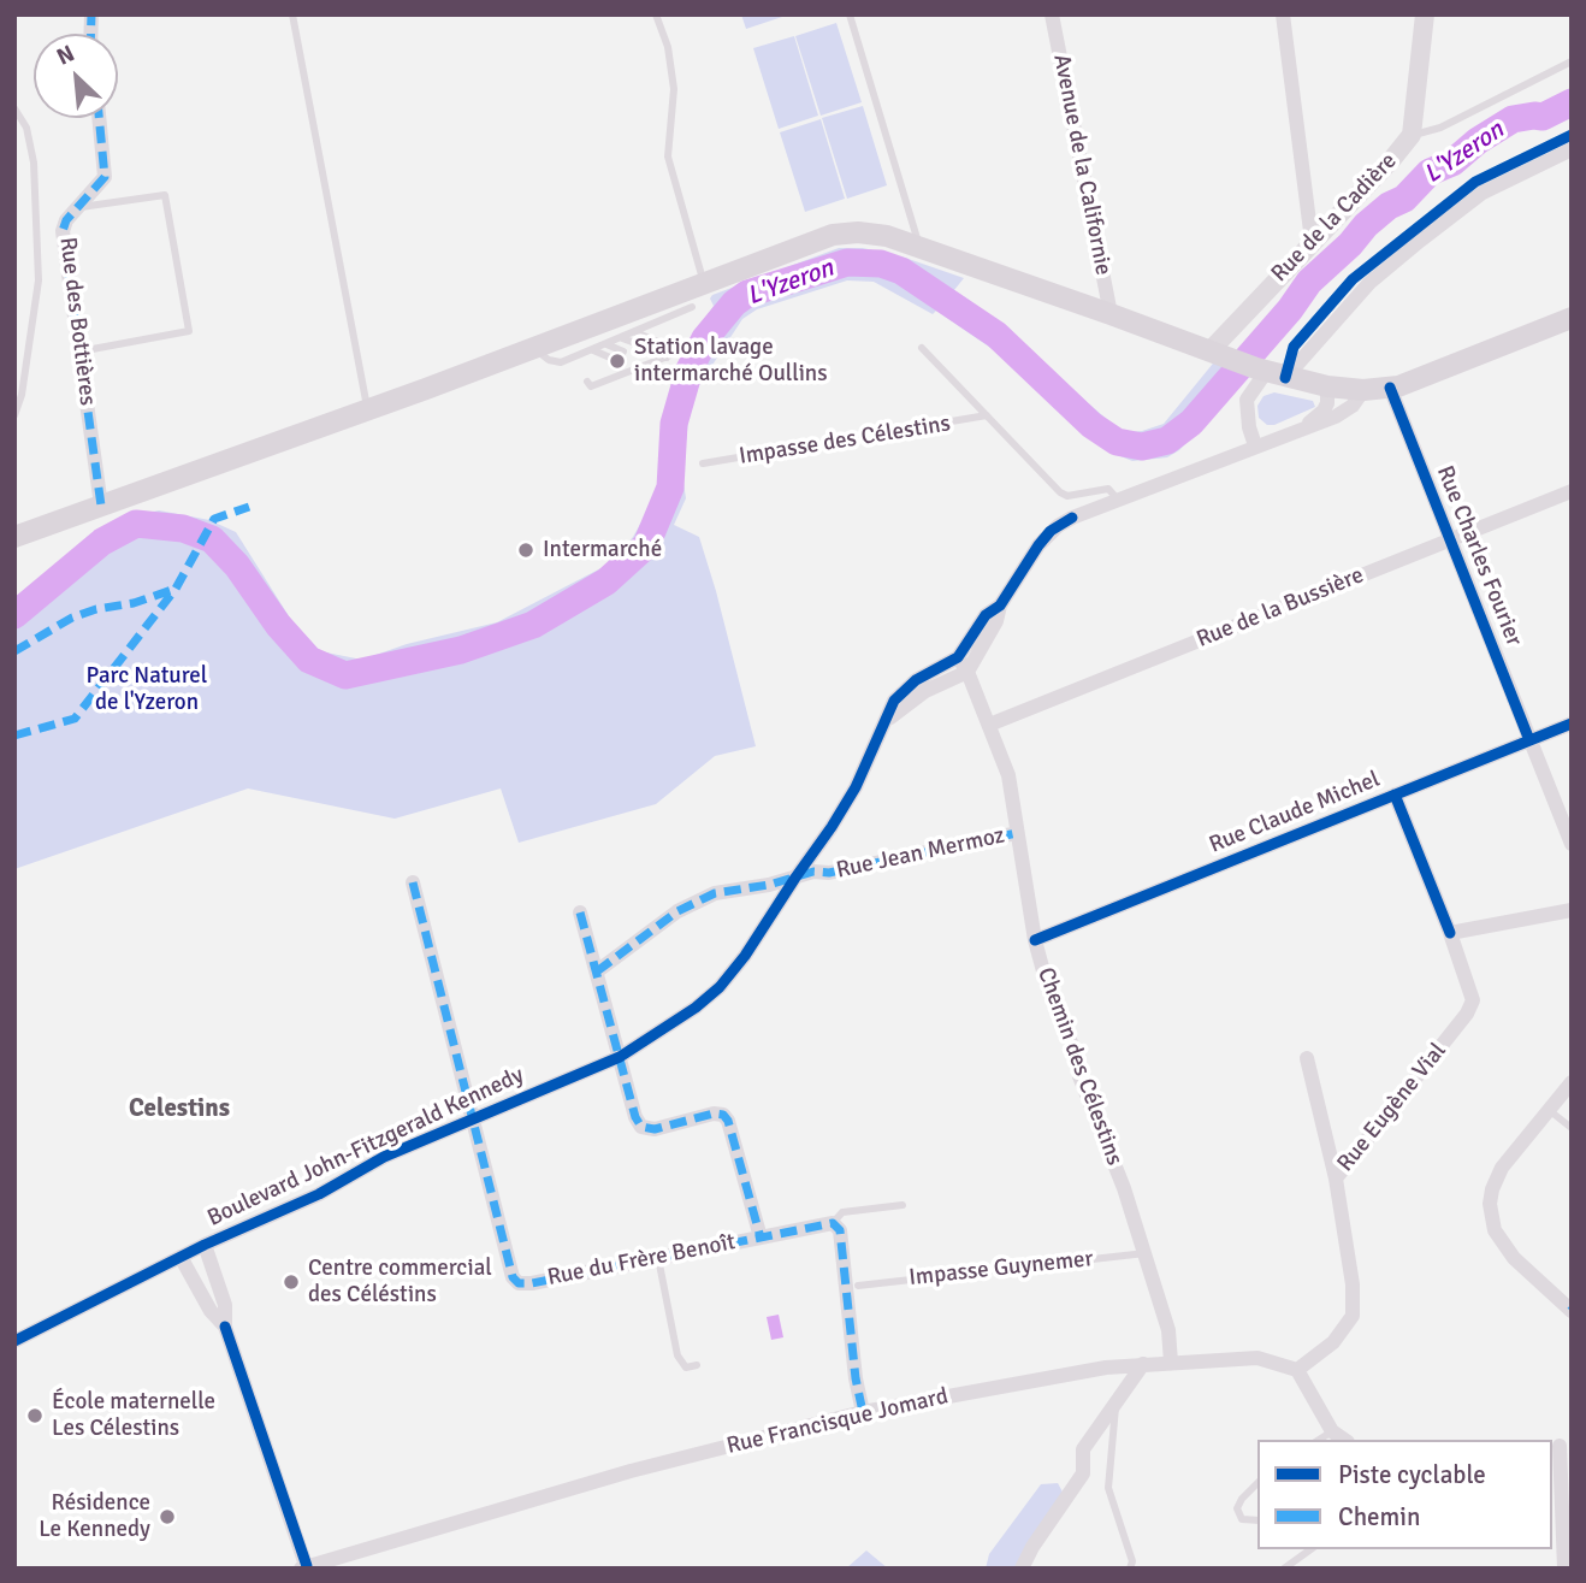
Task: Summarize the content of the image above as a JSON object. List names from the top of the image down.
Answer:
{
  "streets": {
    "street": [
      "Avenue de la Californie",
      "Rue de la Cadière",
      "Rue des Bottières",
      "Rue Charles Fourier",
      "Rue de la Bussière",
      "Rue Claude Michel",
      "Rue Jean Mermoz",
      "Chemin des Célestins",
      "Rue Eugène Vial",
      "Boulevard John-Fitzgerald Kennedy",
      "Rue du Frère Benoît",
      "Rue Francisque Jomard"
    ],
    "lane": ["Impasse des Célestins", "Impasse Guynemer"]
  },
  "crossings": [
    ["Rue Charles Fourier", "Rue de la Bussière"],
    ["Rue Charles Fourier", "Rue Claude Michel"],
    ["Rue de la Bussière", "Chemin des Célestins"],
    ["Rue Claude Michel", "Chemin des Célestins"],
    ["Rue Claude Michel", "Rue Eugène Vial"],
    ["Rue Jean Mermoz", "Chemin des Célestins"],
    ["Rue Jean Mermoz", "Boulevard John-Fitzgerald Kennedy"],
    ["Chemin des Célestins", "Boulevard John-Fitzgerald Kennedy"],
    ["Chemin des Célestins", "Impasse Guynemer"],
    ["Chemin des Célestins", "Rue Francisque Jomard"],
    ["Rue Eugène Vial", "Rue Francisque Jomard"],
    ["Boulevard John-Fitzgerald Kennedy", "Rue du Frère Benoît"]
  ],
  "districts": ["Celestins"],
  "water": ["L'Yzeron"],
  "parks": ["Parc Naturel de l'Yzeron"],
  "places": [
    "Station lavage intermarché Oullins",
    "Intermarché",
    "Centre commercial des Céléstins",
    "École maternelle Les Célestins",
    "Résidence Le Kennedy"
  ],
  "legend": ["Piste cyclable", "Chemin"],
  "north": "top left"
}
